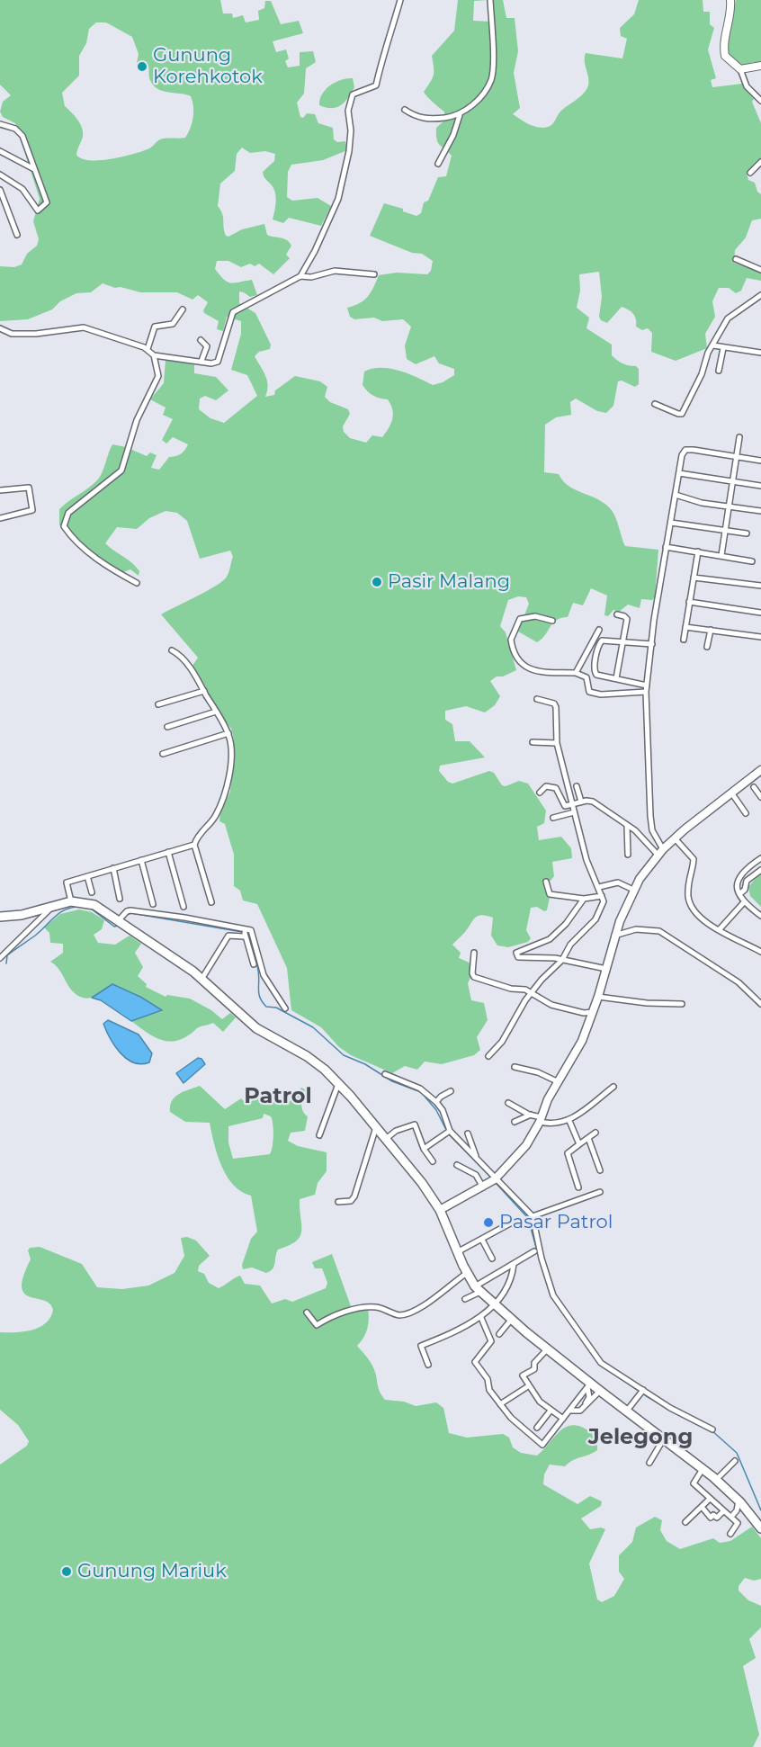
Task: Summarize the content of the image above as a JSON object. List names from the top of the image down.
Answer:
{
  "districts": ["Patrol", "Jelegong"],
  "places": [
    "Gunung Korehkotok",
    "Pasir Malang",
    "Pasar Patrol",
    "Gunung Mariuk"
  ]
}
